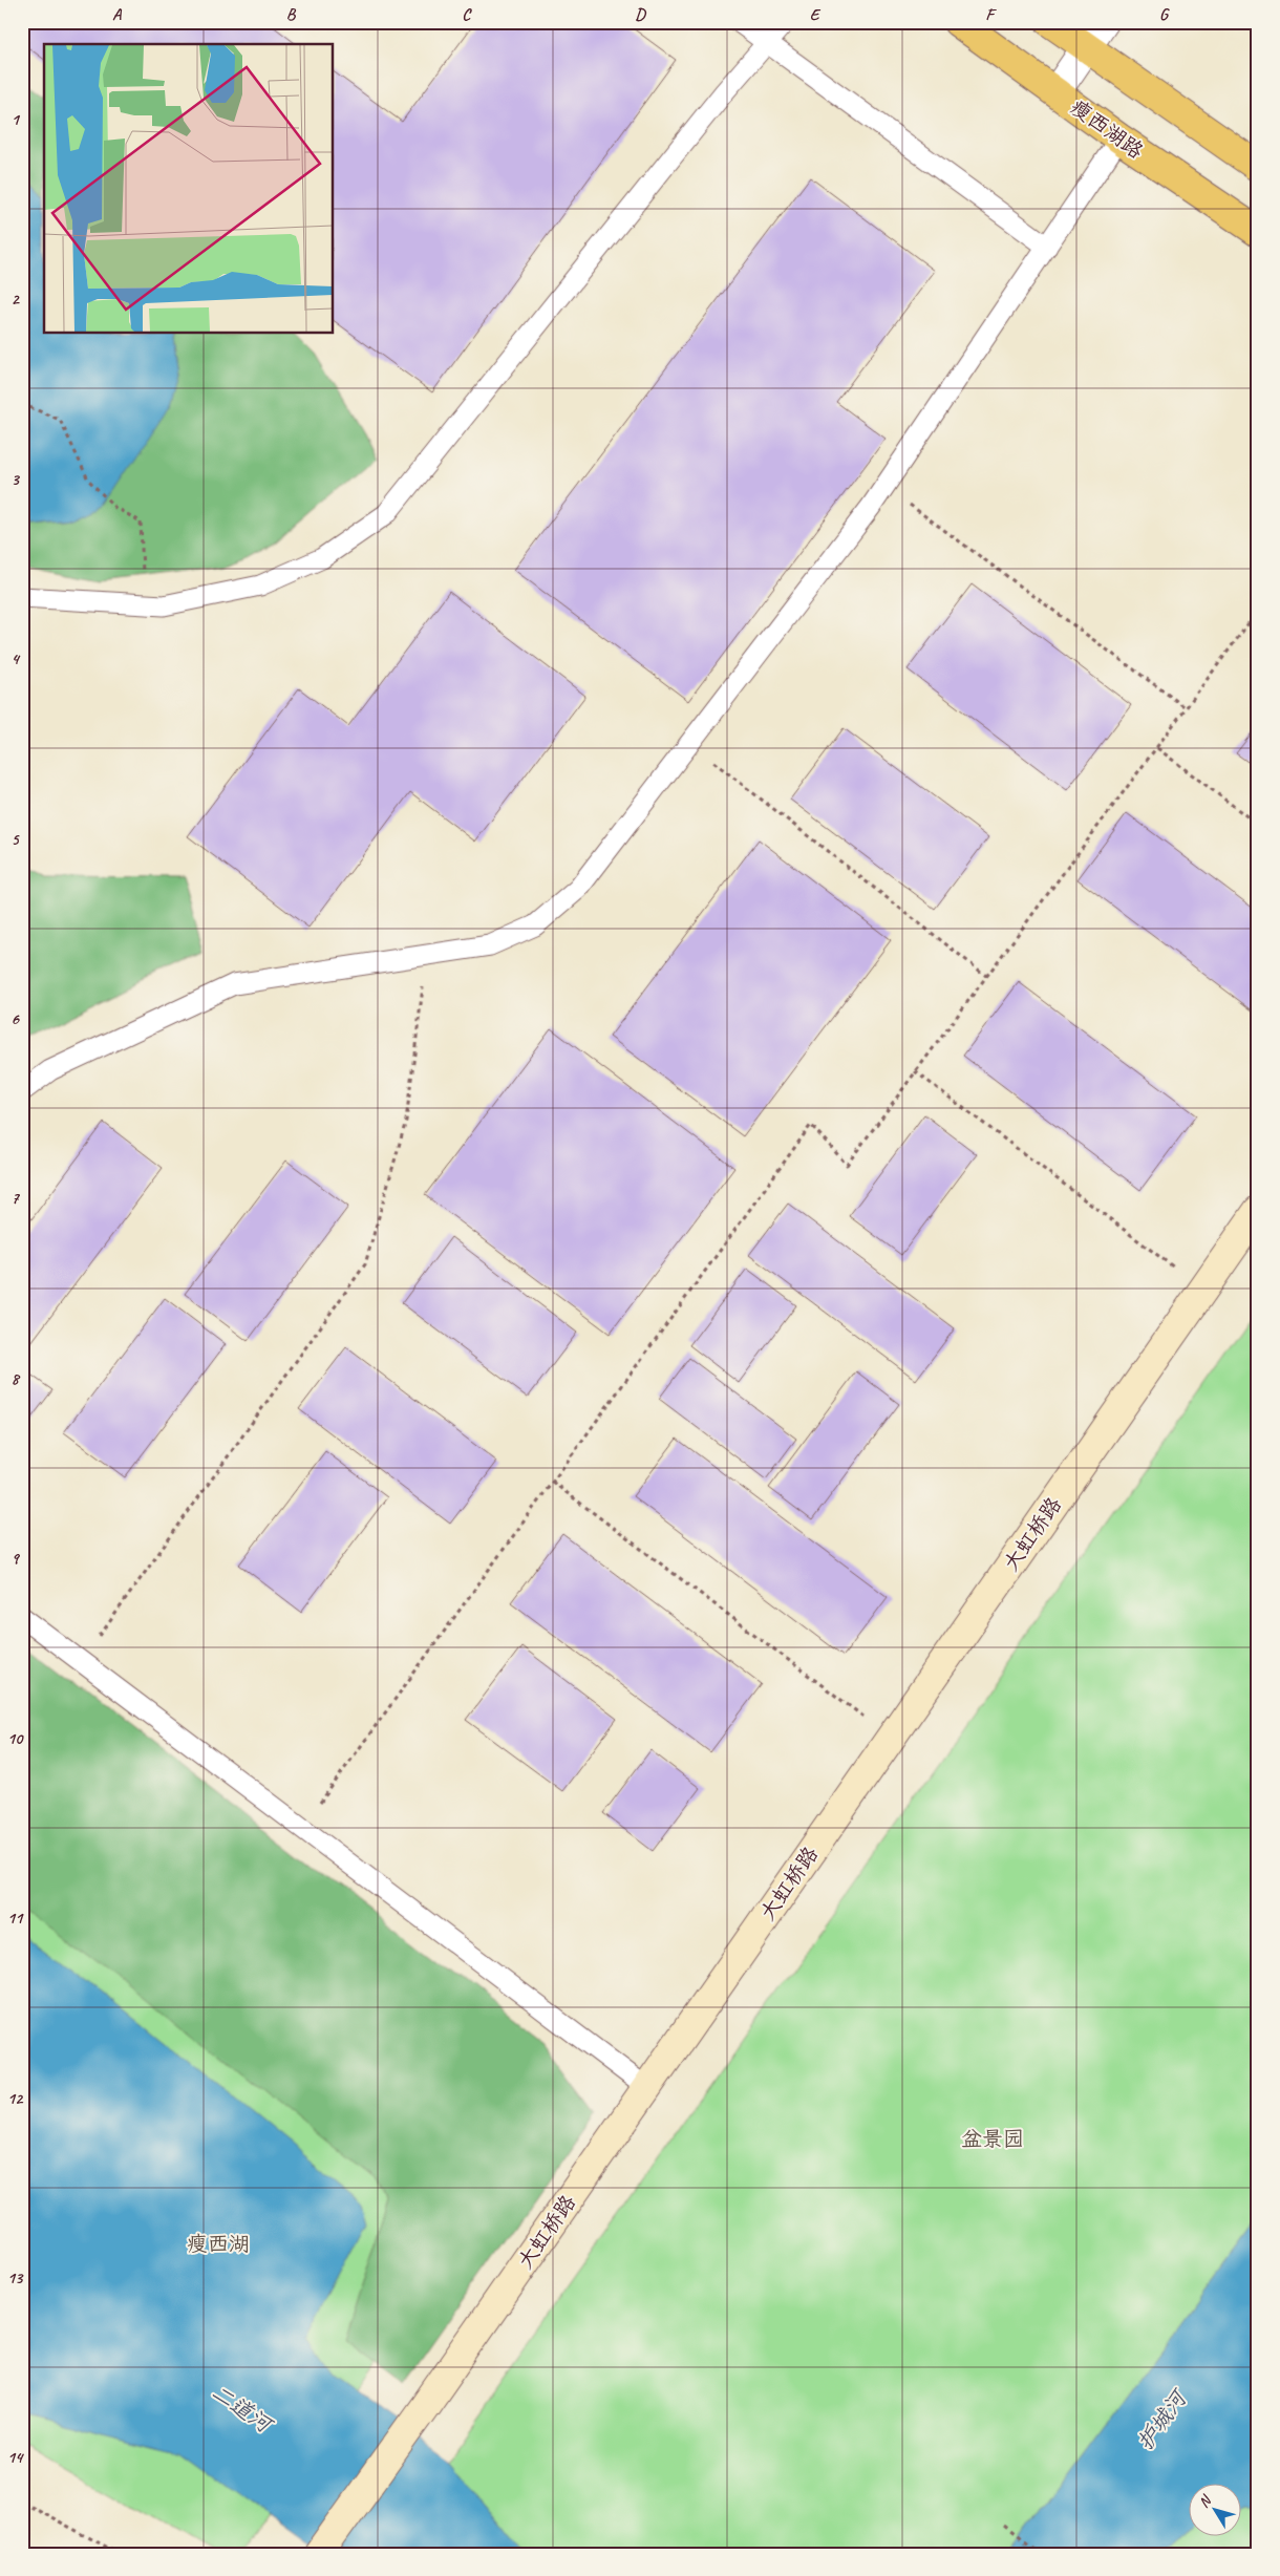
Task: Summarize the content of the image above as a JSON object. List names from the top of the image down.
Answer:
{
  "streets": {
    "main road": ["瘦西湖路"],
    "street": ["大虹桥路"]
  },
  "water": ["二道河", "护城河"],
  "parks": ["盆景园", "瘦西湖"],
  "north": "top left",
  "grid": {
    "columns": [
      "A",
      "B",
      "C",
      "D",
      "E",
      "F",
      "G"
    ],
    "rows": [
      "1",
      "2",
      "3",
      "4",
      "5",
      "6",
      "7",
      "8",
      "9",
      "10",
      "11",
      "12",
      "13",
      "14"
    ]
  }
}
